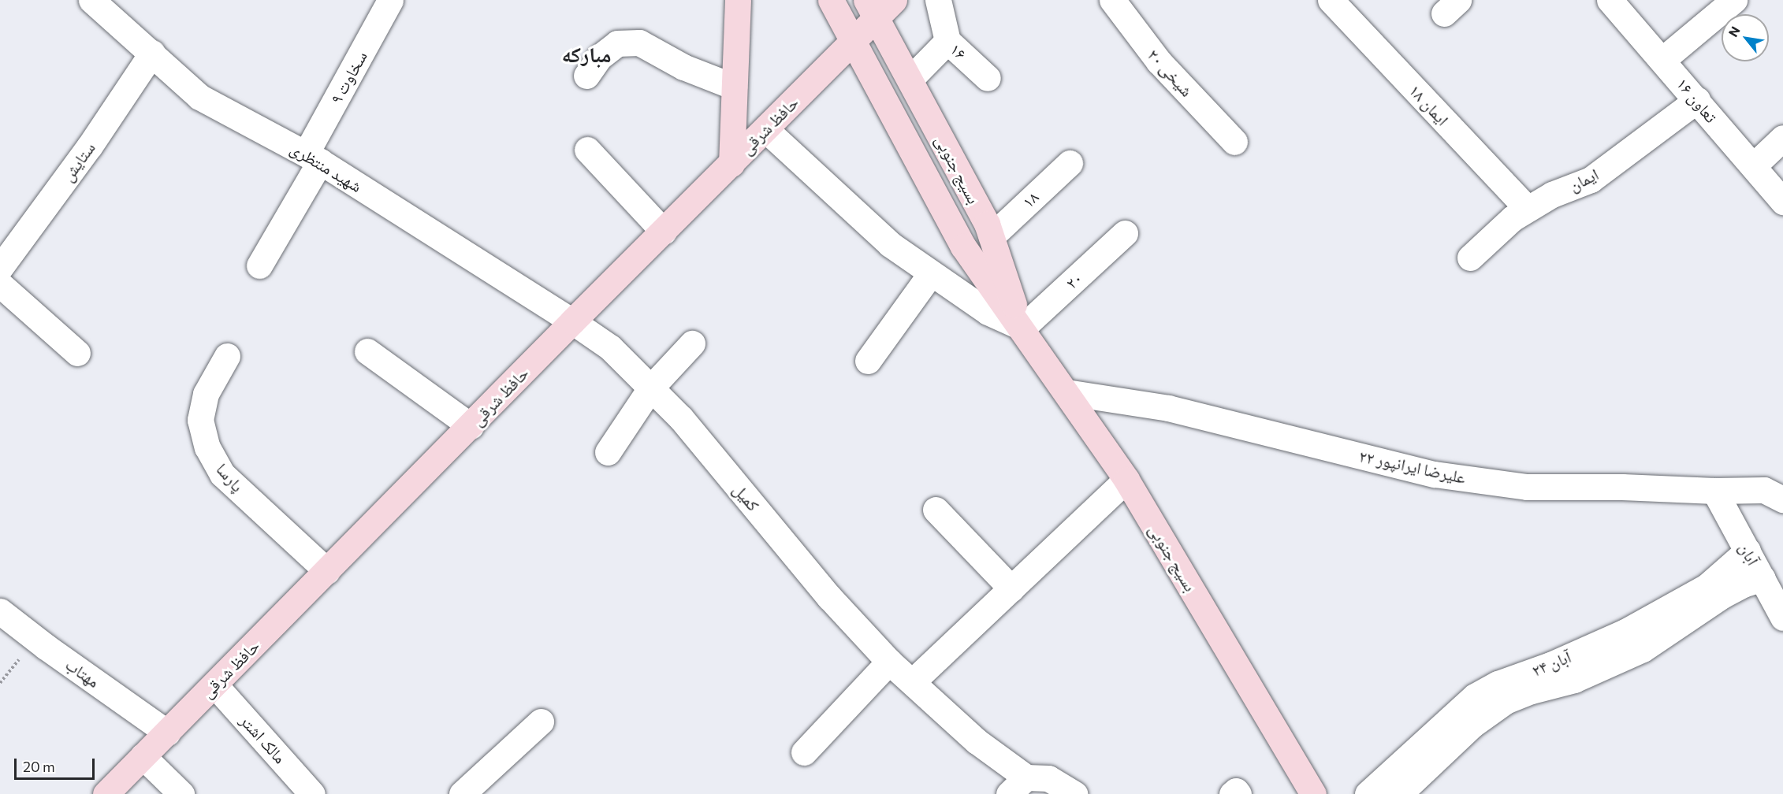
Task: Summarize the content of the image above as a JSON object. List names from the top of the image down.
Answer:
{
  "streets": {
    "main road": ["حافظ شرقی", "بسیج جنوبی"],
    "street": [
      "۱۶",
      "شیخی ۲۰",
      "سخاوت ۹",
      "تعاون ۱۶",
      "ایمان ۱۸",
      "ستایش",
      "شهید منتظری",
      "ایمان",
      "۱۸",
      "۲۰",
      "علیرضا ایرانپور ۲۲",
      "پارسا",
      "کمیل",
      "آبان",
      "آبان ۲۴",
      "مهتاب",
      "مالک اشتر"
    ]
  },
  "crossings": [
    ["۱۶", "بسیج جنوبی"],
    ["سخاوت ۹", "شهید منتظری"],
    ["تعاون ۱۶", "ایمان"],
    ["ایمان ۱۸", "ایمان"],
    ["حافظ شرقی", "شهید منتظری"],
    ["حافظ شرقی", "بسیج جنوبی"],
    ["حافظ شرقی", "پارسا"],
    ["حافظ شرقی", "کمیل"],
    ["حافظ شرقی", "مهتاب"],
    ["حافظ شرقی", "مالک اشتر"],
    ["ستایش", "شهید منتظری"],
    ["شهید منتظری", "کمیل"],
    ["بسیج جنوبی", "۱۸"],
    ["بسیج جنوبی", "۲۰"],
    ["بسیج جنوبی", "علیرضا ایرانپور ۲۲"],
    ["علیرضا ایرانپور ۲۲", "آبان"],
    ["آبان", "آبان ۲۴"]
  ],
  "districts": ["مبارکه"],
  "scale_bar": "20 m",
  "north": "top left"
}
